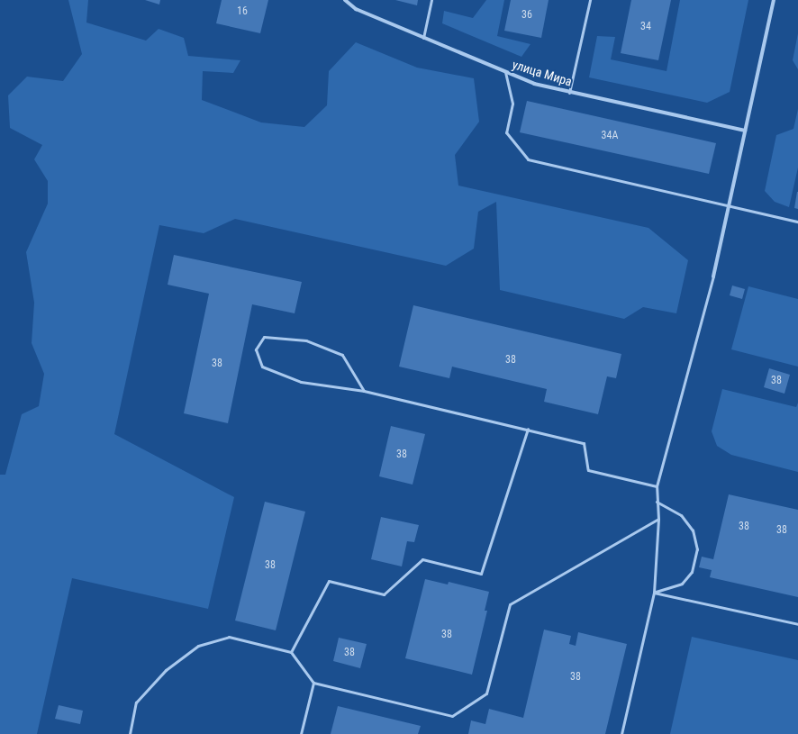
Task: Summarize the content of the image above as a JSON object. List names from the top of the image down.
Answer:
{
  "streets": {
    "street": ["улица Мира"]
  },
  "house_numbers": [
    "16",
    "36",
    "34",
    "34А",
    "38",
    "38",
    "38",
    "38",
    "38",
    "38",
    "38",
    "38",
    "38",
    "38"
  ]
}
